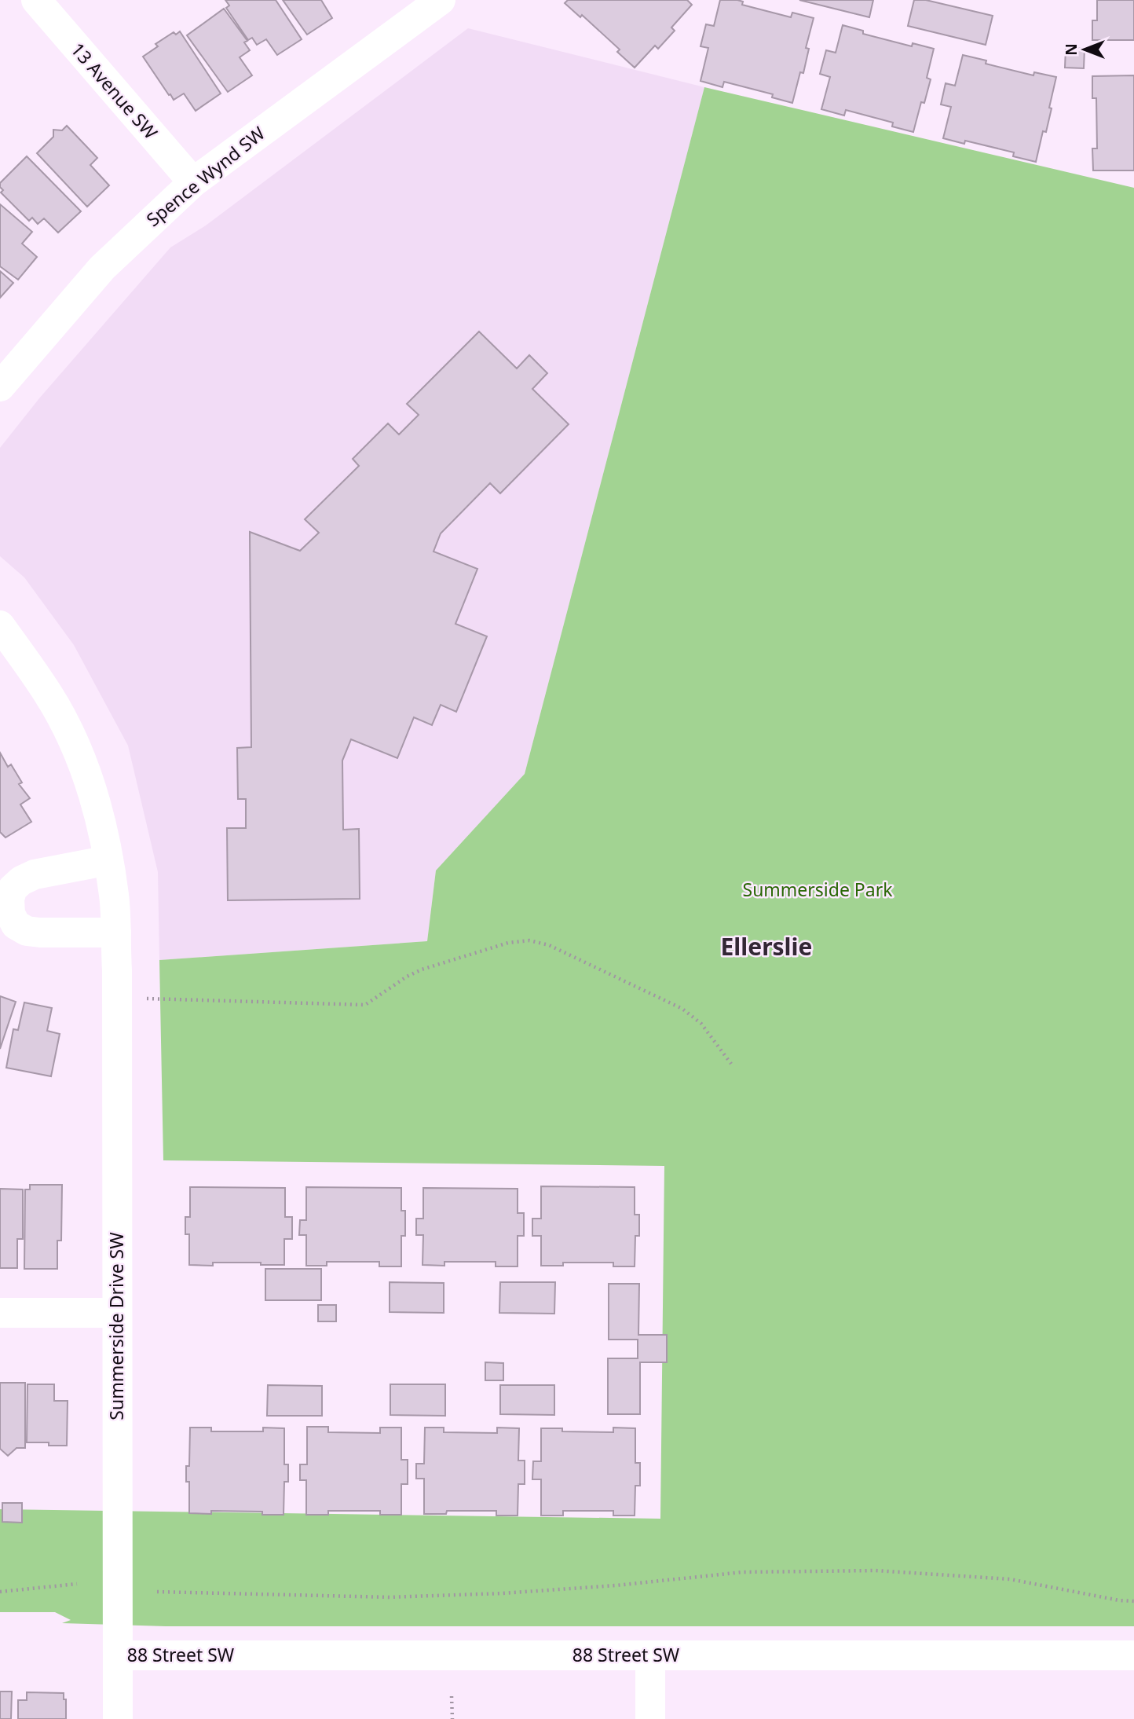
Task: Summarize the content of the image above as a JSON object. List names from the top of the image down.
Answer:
{
  "streets": {
    "street": [
      "13 Avenue SW",
      "Spence Wynd SW",
      "Summerside Drive SW",
      "88 Street SW"
    ]
  },
  "crossings": [
    ["13 Avenue SW", "Spence Wynd SW"],
    ["Summerside Drive SW", "88 Street SW"]
  ],
  "districts": ["Ellerslie"],
  "parks": ["Summerside Park"],
  "north": "left"
}
